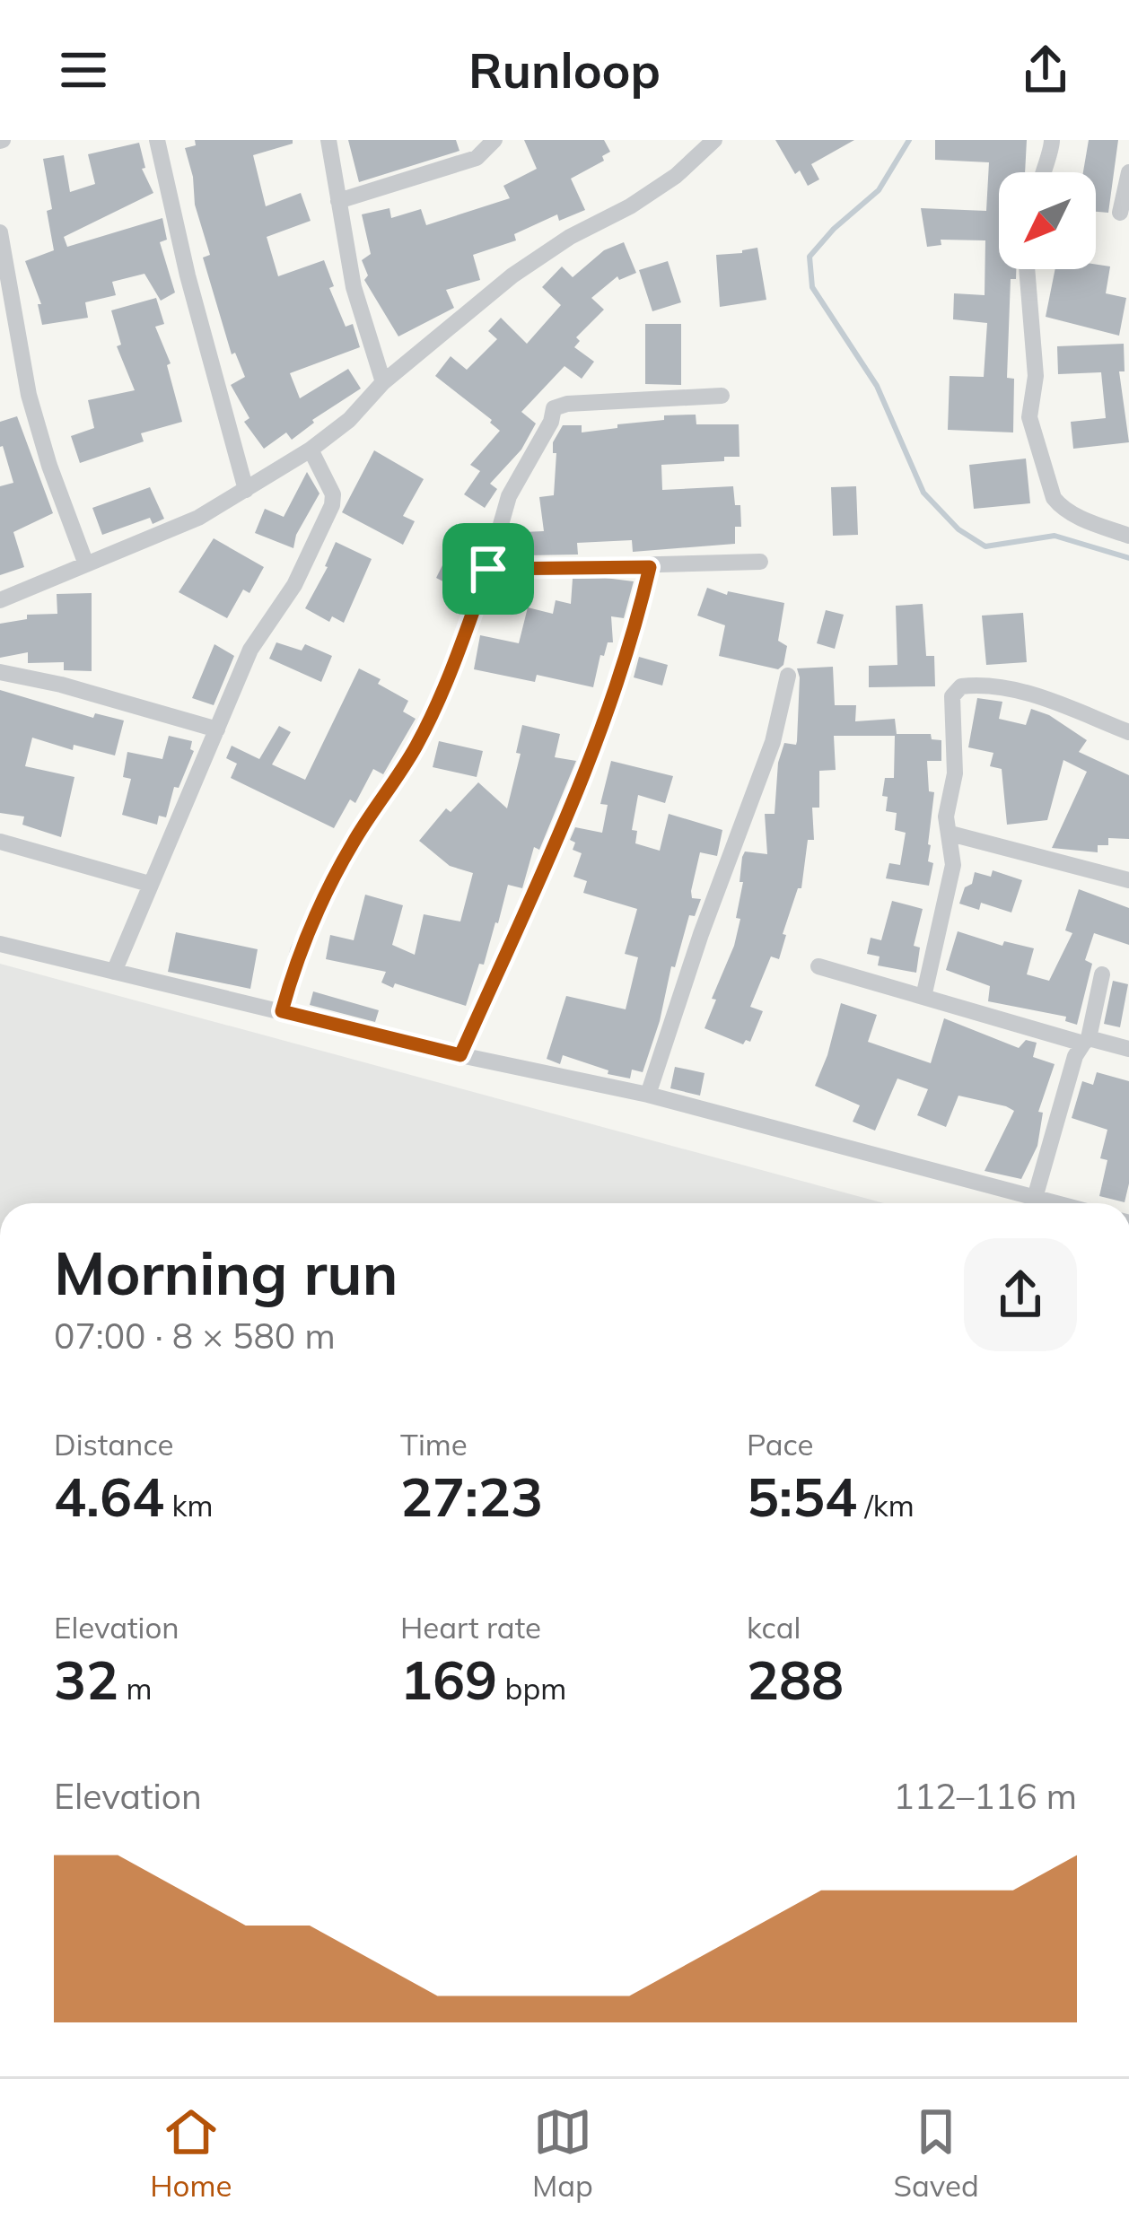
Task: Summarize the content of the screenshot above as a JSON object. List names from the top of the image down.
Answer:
{
  "north": "bottom left",
  "page": {
    "header": "Runloop",
    "heading": ["Morning run", "07:00 · 8 × 580 m"],
    "stats": [
      ["Distance", "4.64 km"],
      ["Time", "27:23"],
      ["Pace", "5:54 /km"],
      ["Elevation", "32 m"],
      ["Heart rate", "169 bpm"],
      ["kcal", "288"]
    ],
    "chart": ["Elevation", "112–116 m"],
    "tabs": ["Home", "Map", "Saved"]
  }
}
